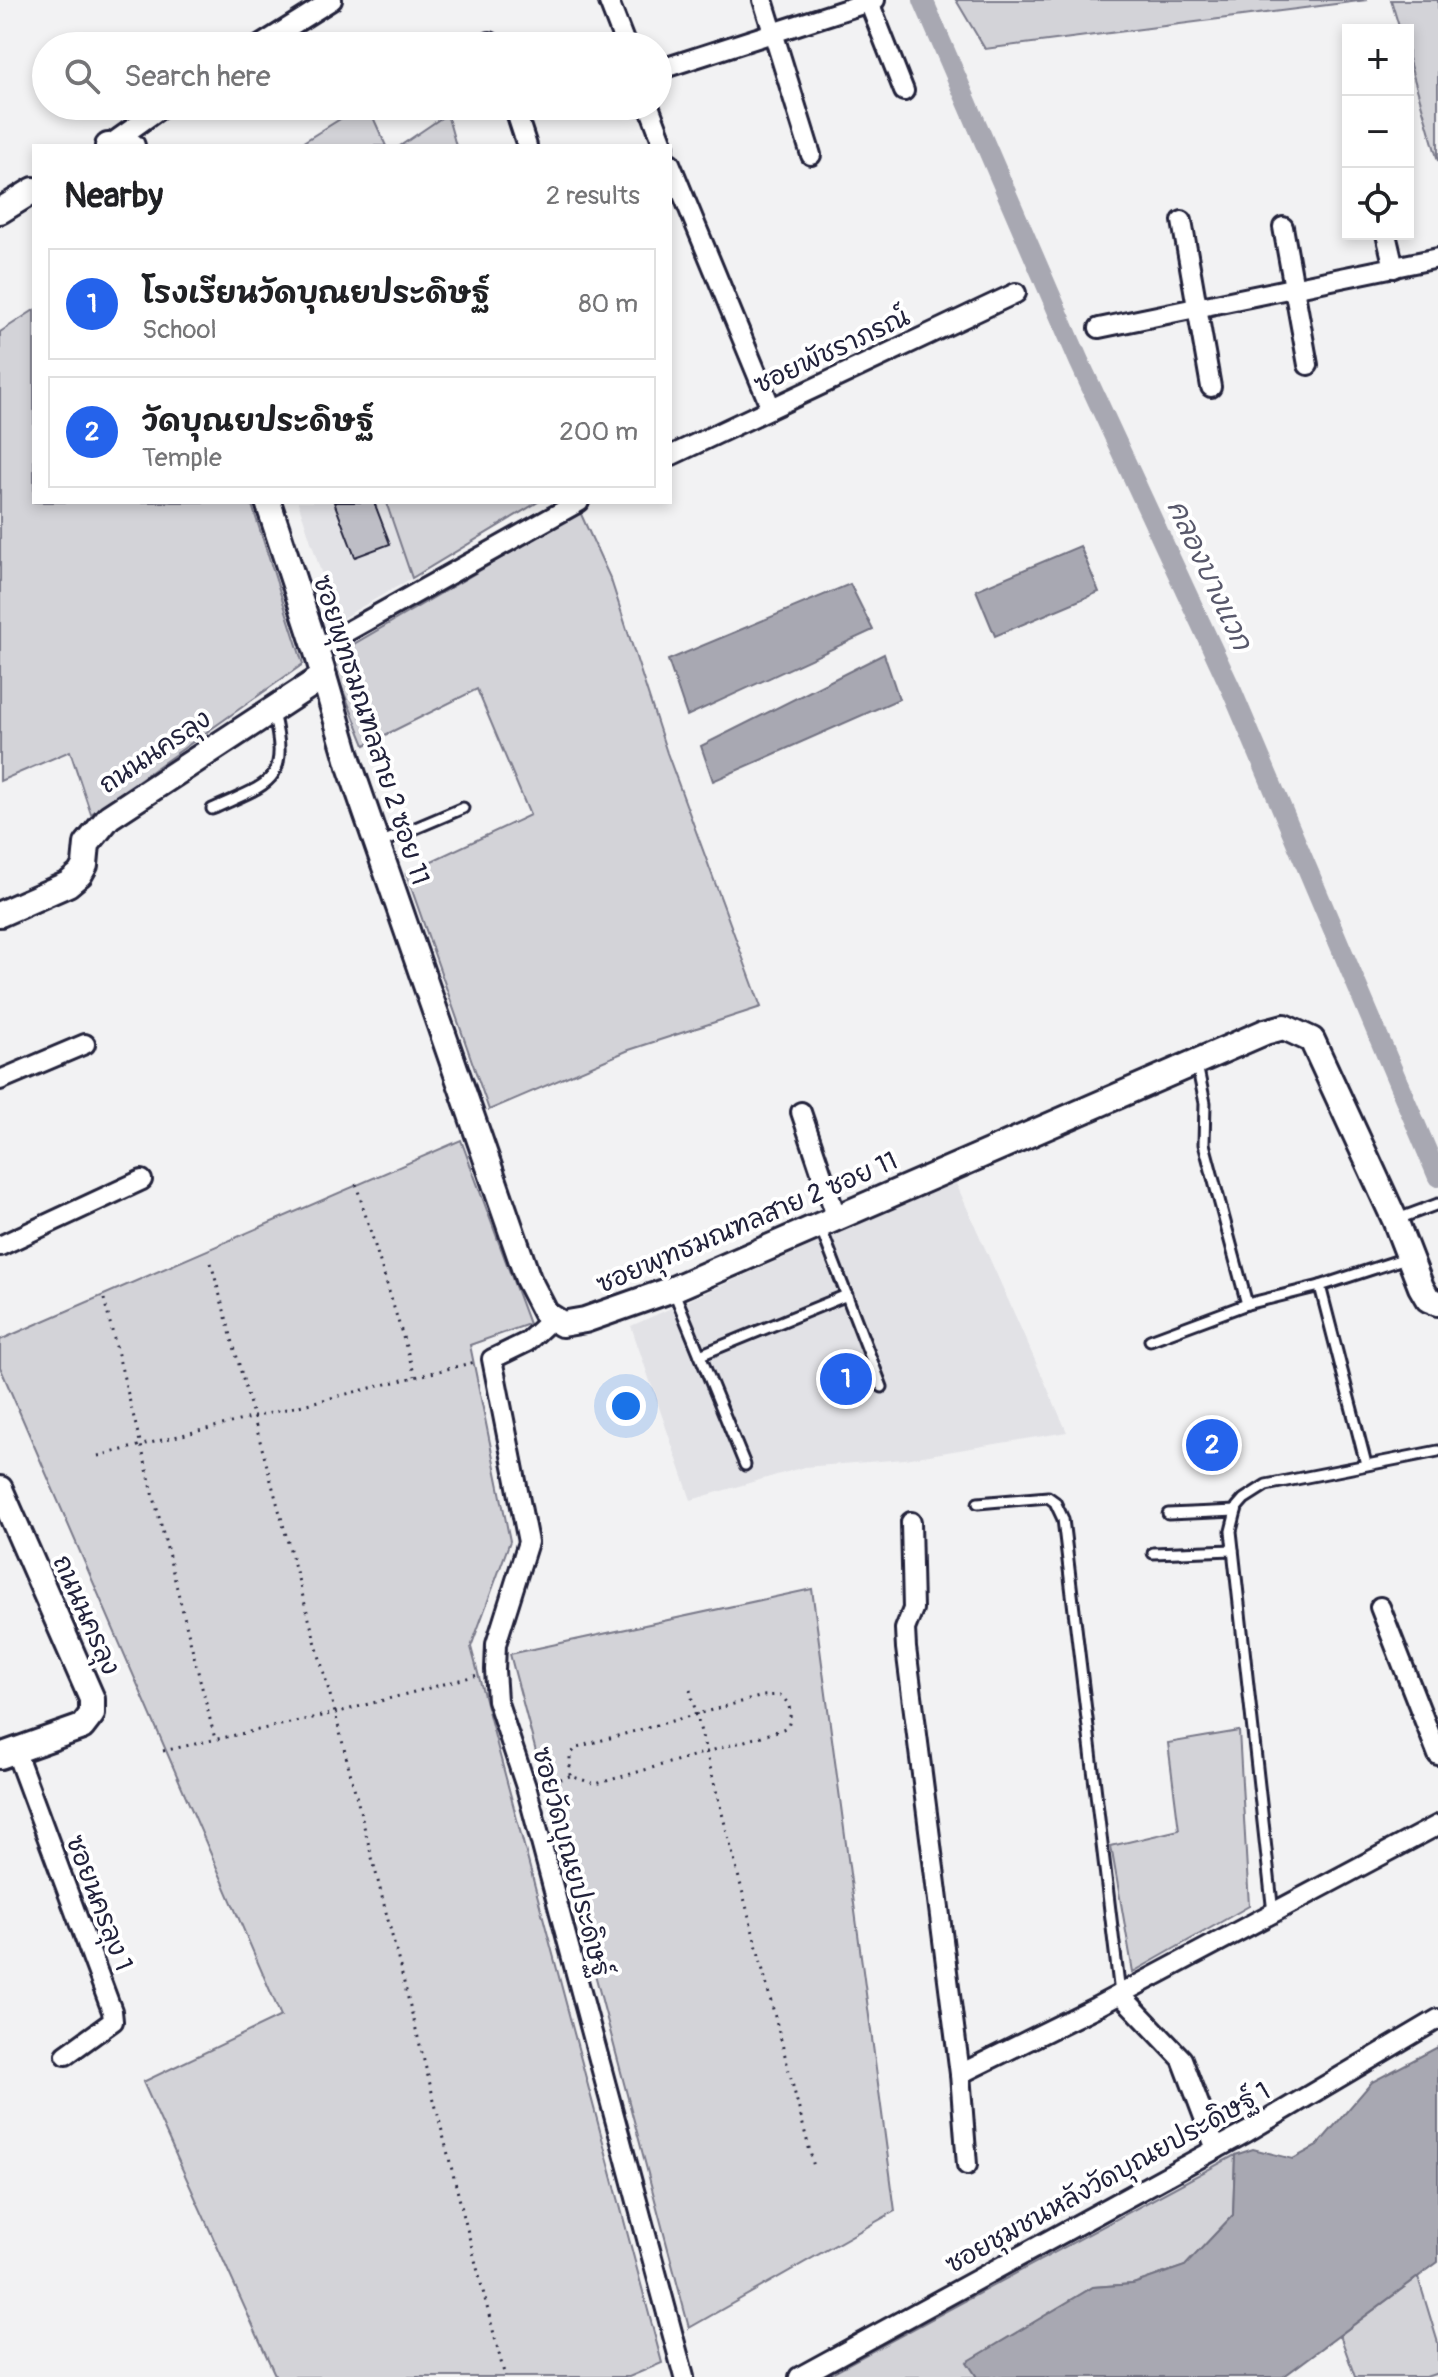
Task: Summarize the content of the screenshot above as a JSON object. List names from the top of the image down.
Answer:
{
  "streets": {
    "street": [
      "ซอยพัชราภรณ์",
      "ซอยพุทธมณฑลสาย 2 ซอย 11",
      "ถนนนครลุง",
      "ซอยวัดบุณยประดิษฐ์",
      "ซอยนครลุง 1",
      "ซอยชุมชนหลังวัดบุณยประดิษฐ์ 1"
    ]
  },
  "crossings": [
    ["ซอยพุทธมณฑลสาย 2 ซอย 11", "ถนนนครลุง"],
    ["ถนนนครลุง", "ซอยนครลุง 1"]
  ],
  "water": ["คลองบางแวก"],
  "page": {
    "map_buttons": ["+", "−"],
    "search": "Search here",
    "heading": ["Nearby", "2 results"],
    "list": [
      {
        "mark": "1",
        "name": "โรงเรียนวัดบุณยประดิษฐ์",
        "note": "School",
        "value": "80 m"
      },
      {
        "mark": "2",
        "name": "วัดบุณยประดิษฐ์",
        "note": "Temple",
        "value": "200 m"
      }
    ],
    "pins": ["1", "2"]
  }
}
